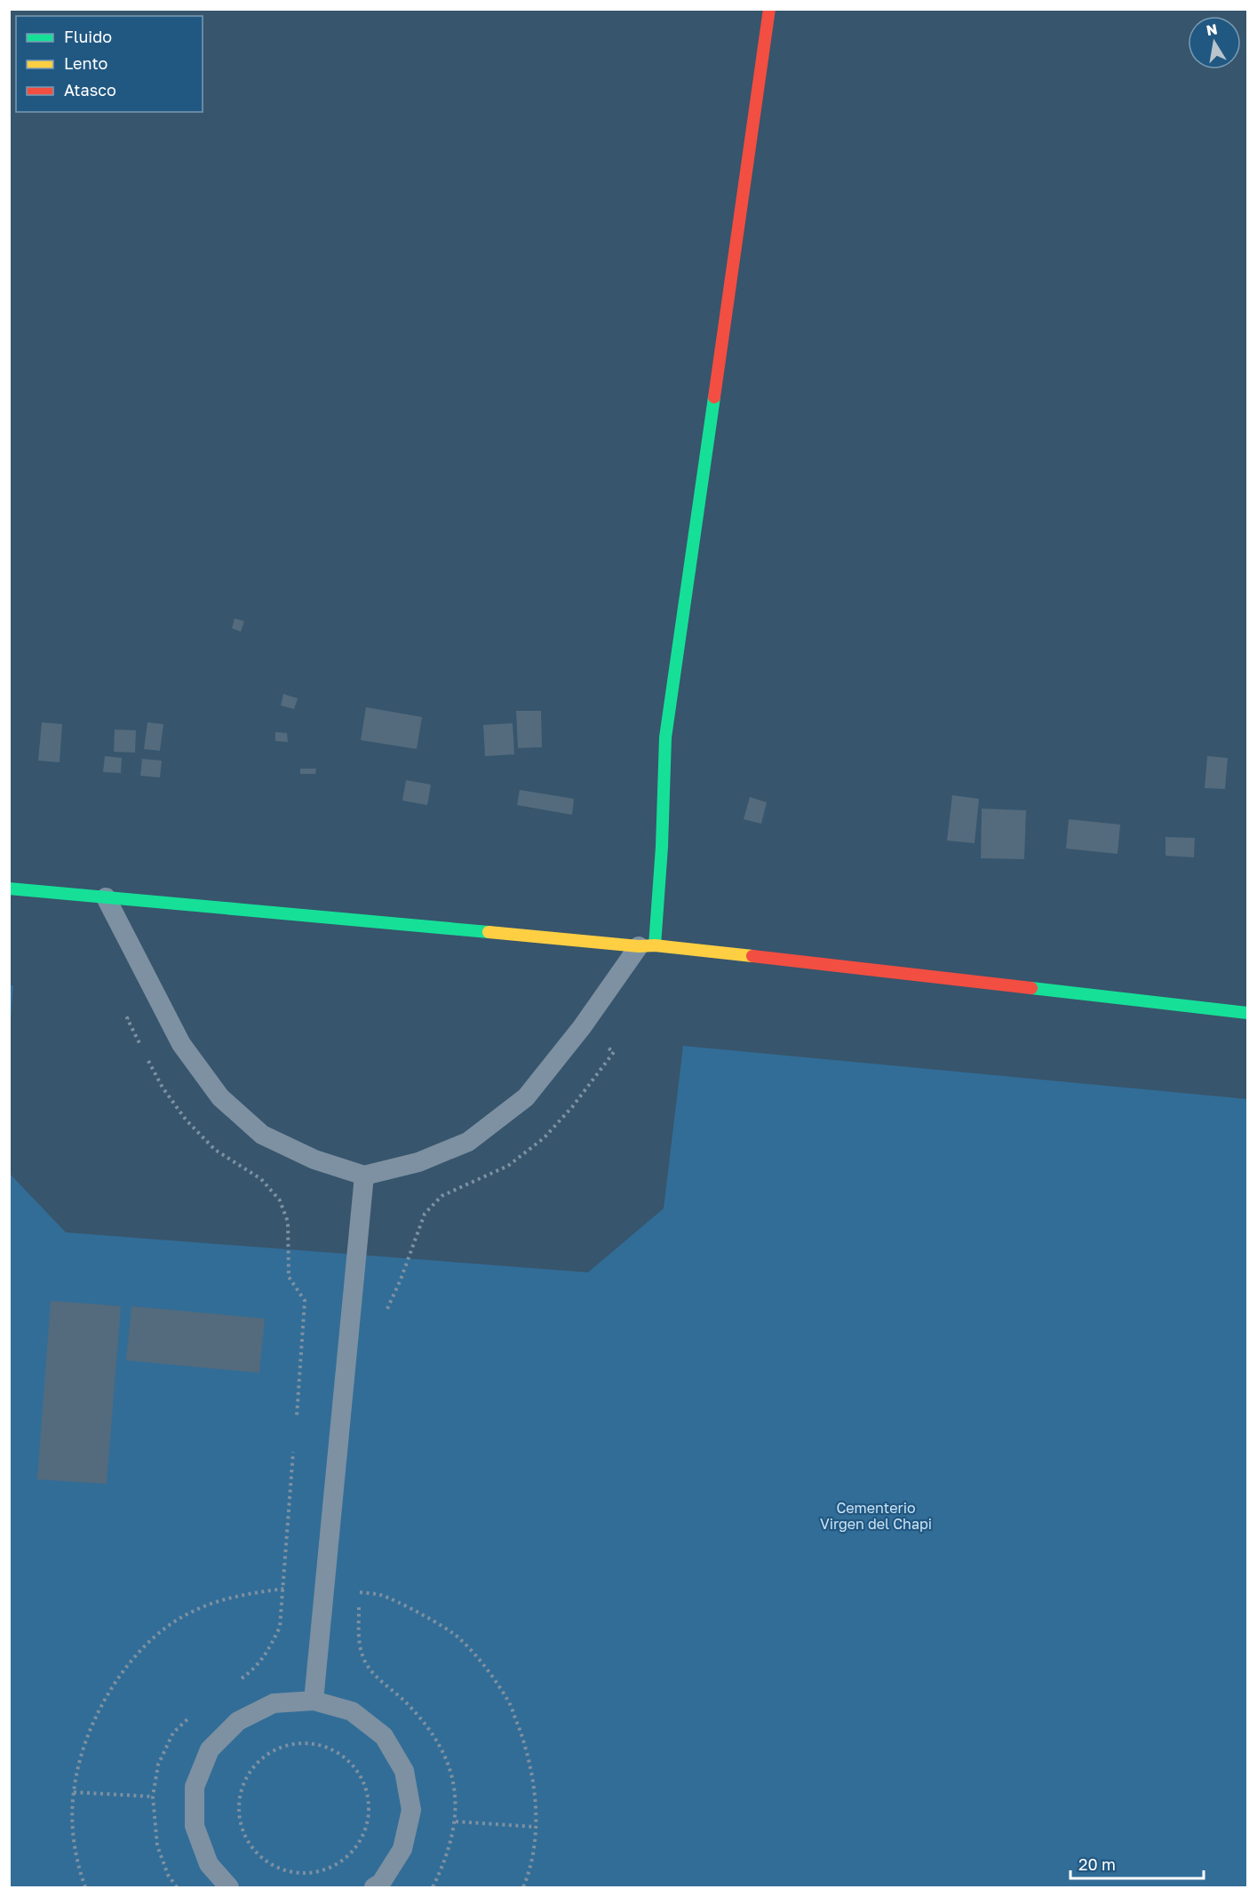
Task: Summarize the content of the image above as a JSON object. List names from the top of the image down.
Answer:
{
  "parks": ["Cementerio Virgen del Chapi"],
  "legend": ["Fluido", "Lento", "Atasco"],
  "scale_bar": "20 m",
  "north": "top"
}
